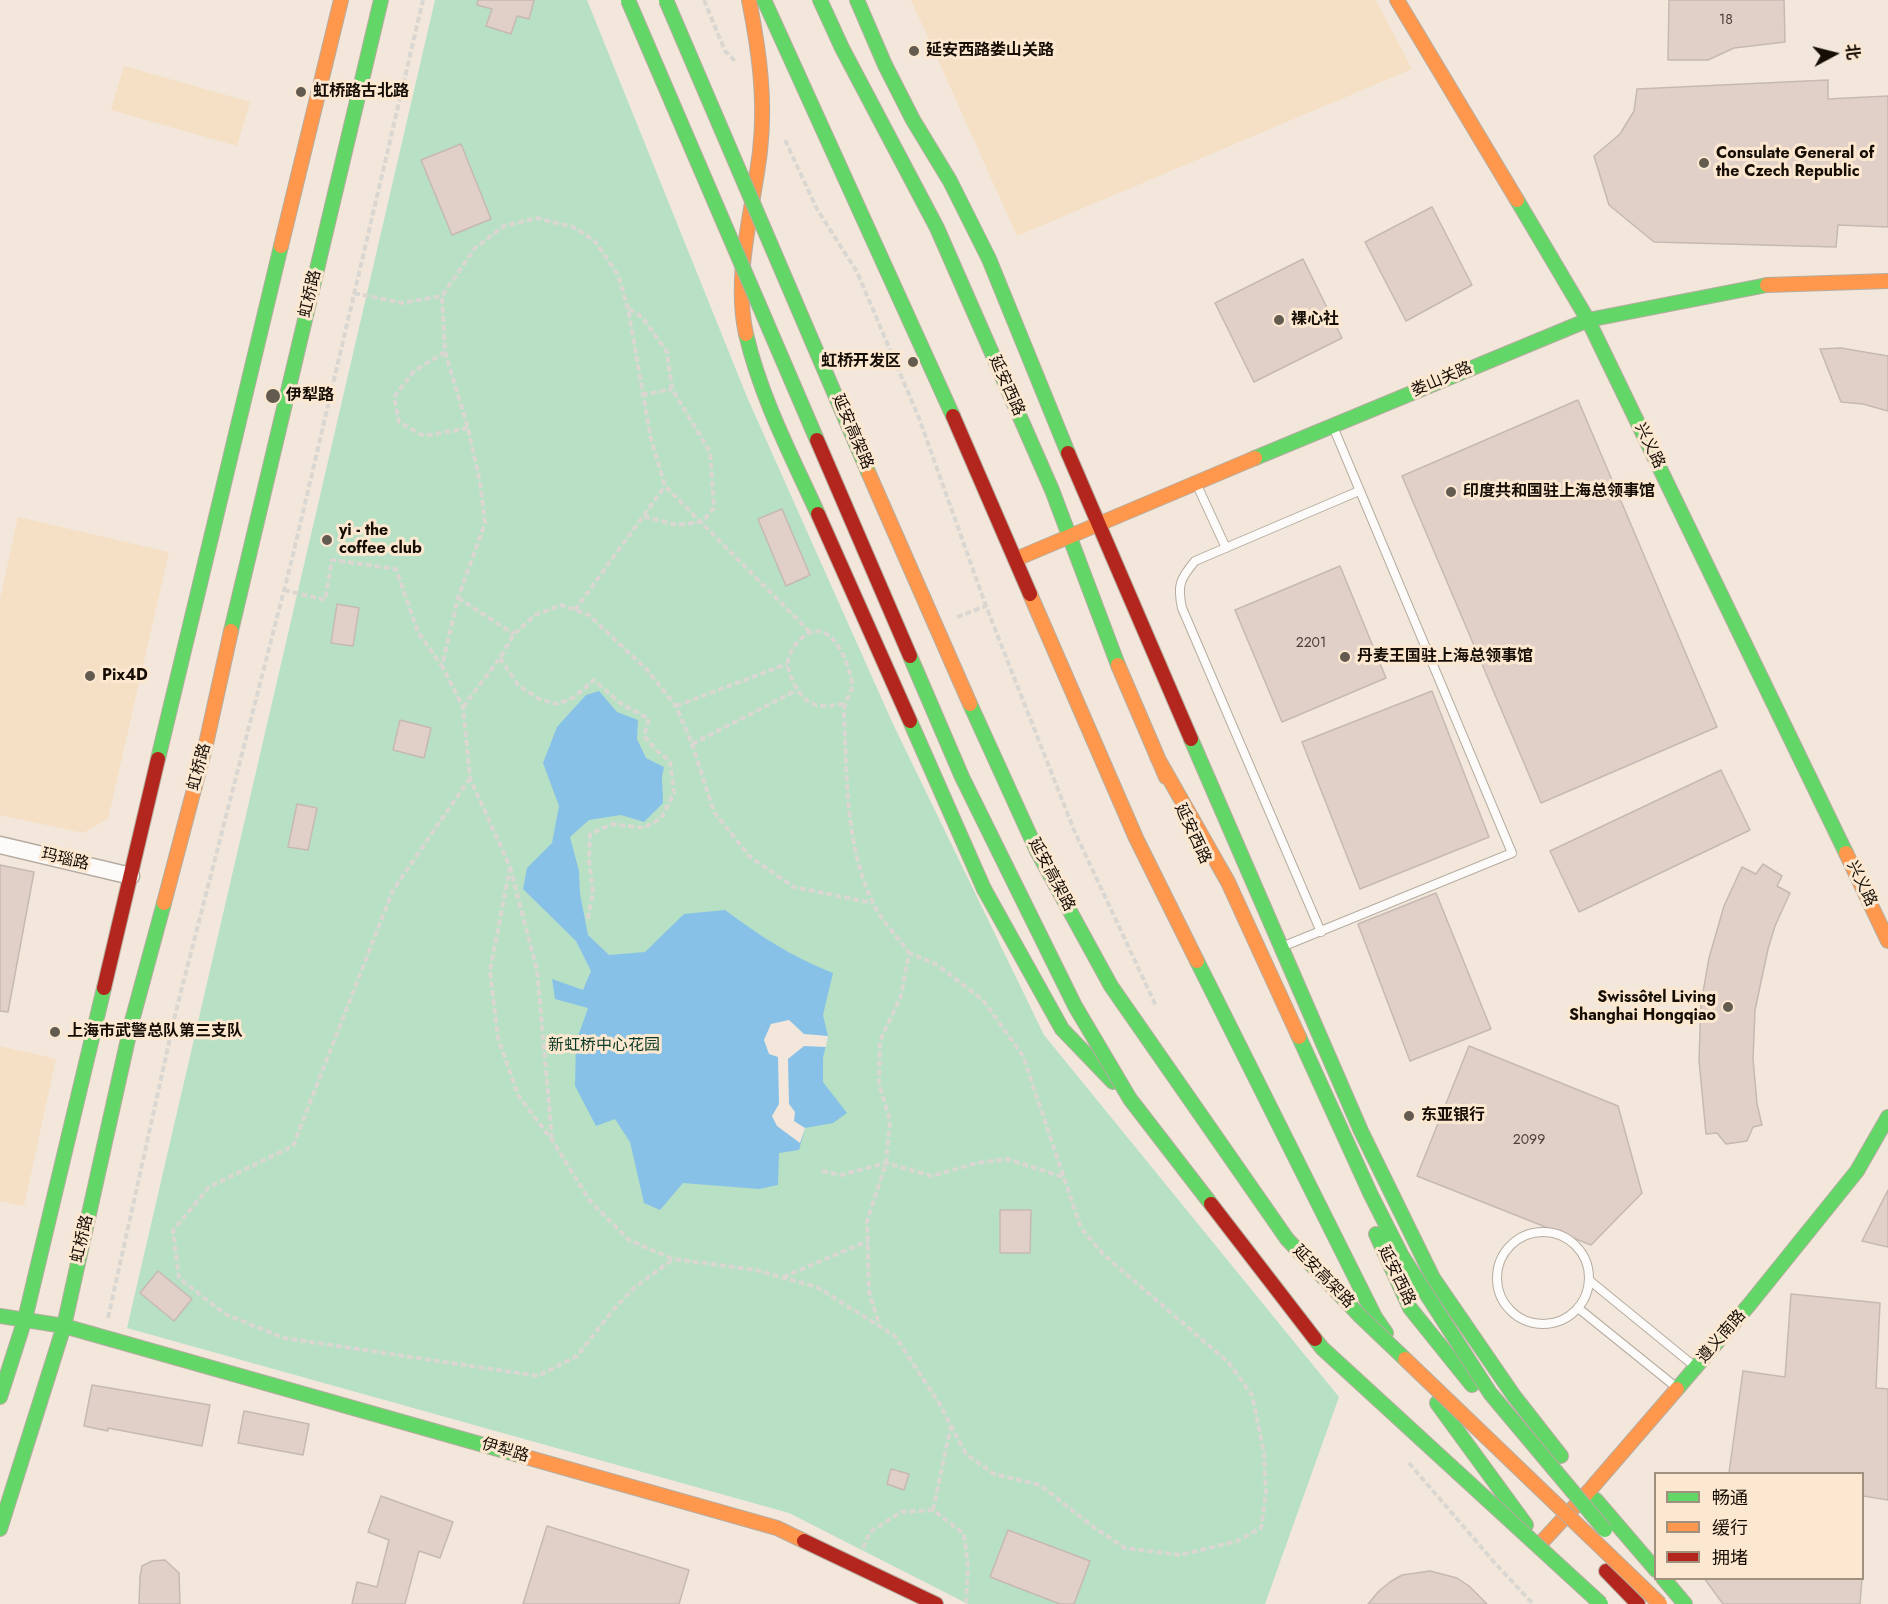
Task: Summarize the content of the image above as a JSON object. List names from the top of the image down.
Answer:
{
  "streets": {
    "main road": [
      "虹桥路",
      "娄山关路",
      "延安西路",
      "延安高架路",
      "兴义路",
      "遵义南路",
      "伊犁路"
    ],
    "street": ["玛瑙路"]
  },
  "crossings": [
    ["虹桥路", "伊犁路"],
    ["娄山关路", "延安西路"],
    ["娄山关路", "兴义路"],
    ["延安西路", "遵义南路"]
  ],
  "parks": ["新虹桥中心花园"],
  "places": [
    "延安西路娄山关路",
    "虹桥路古北路",
    "Consulate General of the Czech Republic",
    "裸心社",
    "虹桥开发区",
    "伊犁路",
    "印度共和国驻上海总领事馆",
    "yi - the coffee club",
    "丹麦王国驻上海总领事馆",
    "Pix4D",
    "Swissôtel Living Shanghai Hongqiao",
    "上海市武警总队第三支队",
    "东亚银行"
  ],
  "house_numbers": ["18", "2201", "2099"],
  "legend": ["畅通", "缓行", "拥堵"],
  "north": "right"
}
